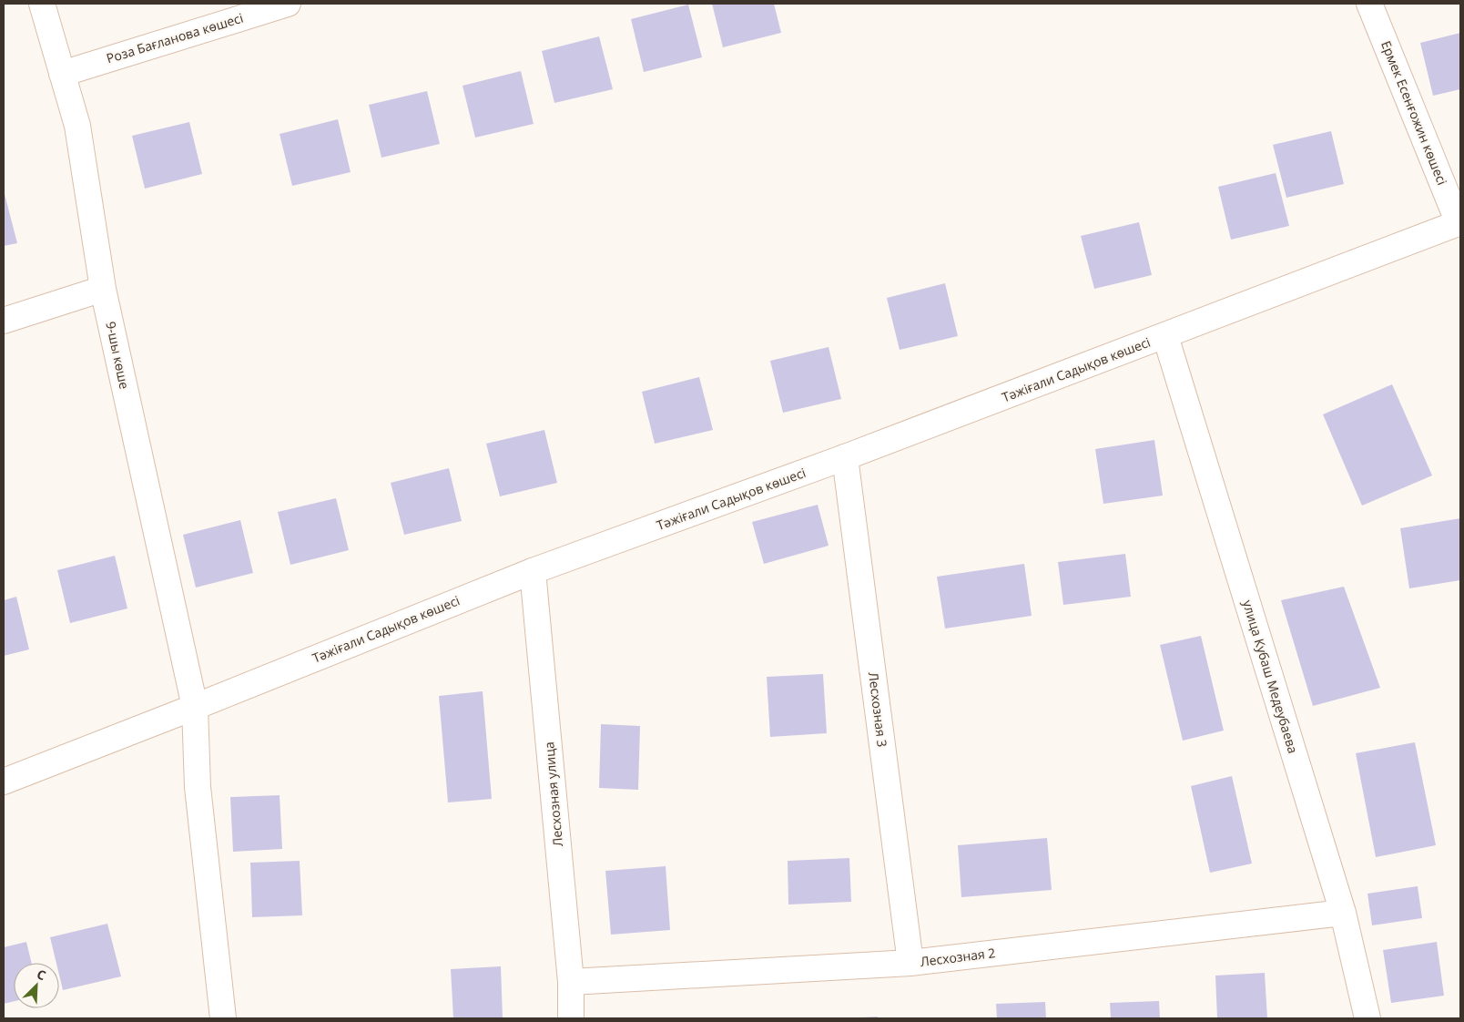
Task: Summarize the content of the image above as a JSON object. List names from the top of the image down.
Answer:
{
  "streets": {
    "street": [
      "Роза Бағланова көшесi",
      "Ермек Есенғожин көшесі",
      "9-шы көше",
      "Тәжіғали Садықов көшесі",
      "улица Кубаш Медеубаева",
      "Лесхозная 3",
      "Лесхозная улица",
      "Лесхозная 2"
    ]
  },
  "crossings": [
    ["Роза Бағланова көшесi", "9-шы көше"],
    ["Ермек Есенғожин көшесі", "Тәжіғали Садықов көшесі"],
    ["9-шы көше", "Тәжіғали Садықов көшесі"],
    ["Тәжіғали Садықов көшесі", "улица Кубаш Медеубаева"],
    ["Тәжіғали Садықов көшесі", "Лесхозная 3"],
    ["Тәжіғали Садықов көшесі", "Лесхозная улица"],
    ["улица Кубаш Медеубаева", "Лесхозная 2"],
    ["Лесхозная 3", "Лесхозная 2"],
    ["Лесхозная улица", "Лесхозная 2"]
  ],
  "north": "top right"
}
